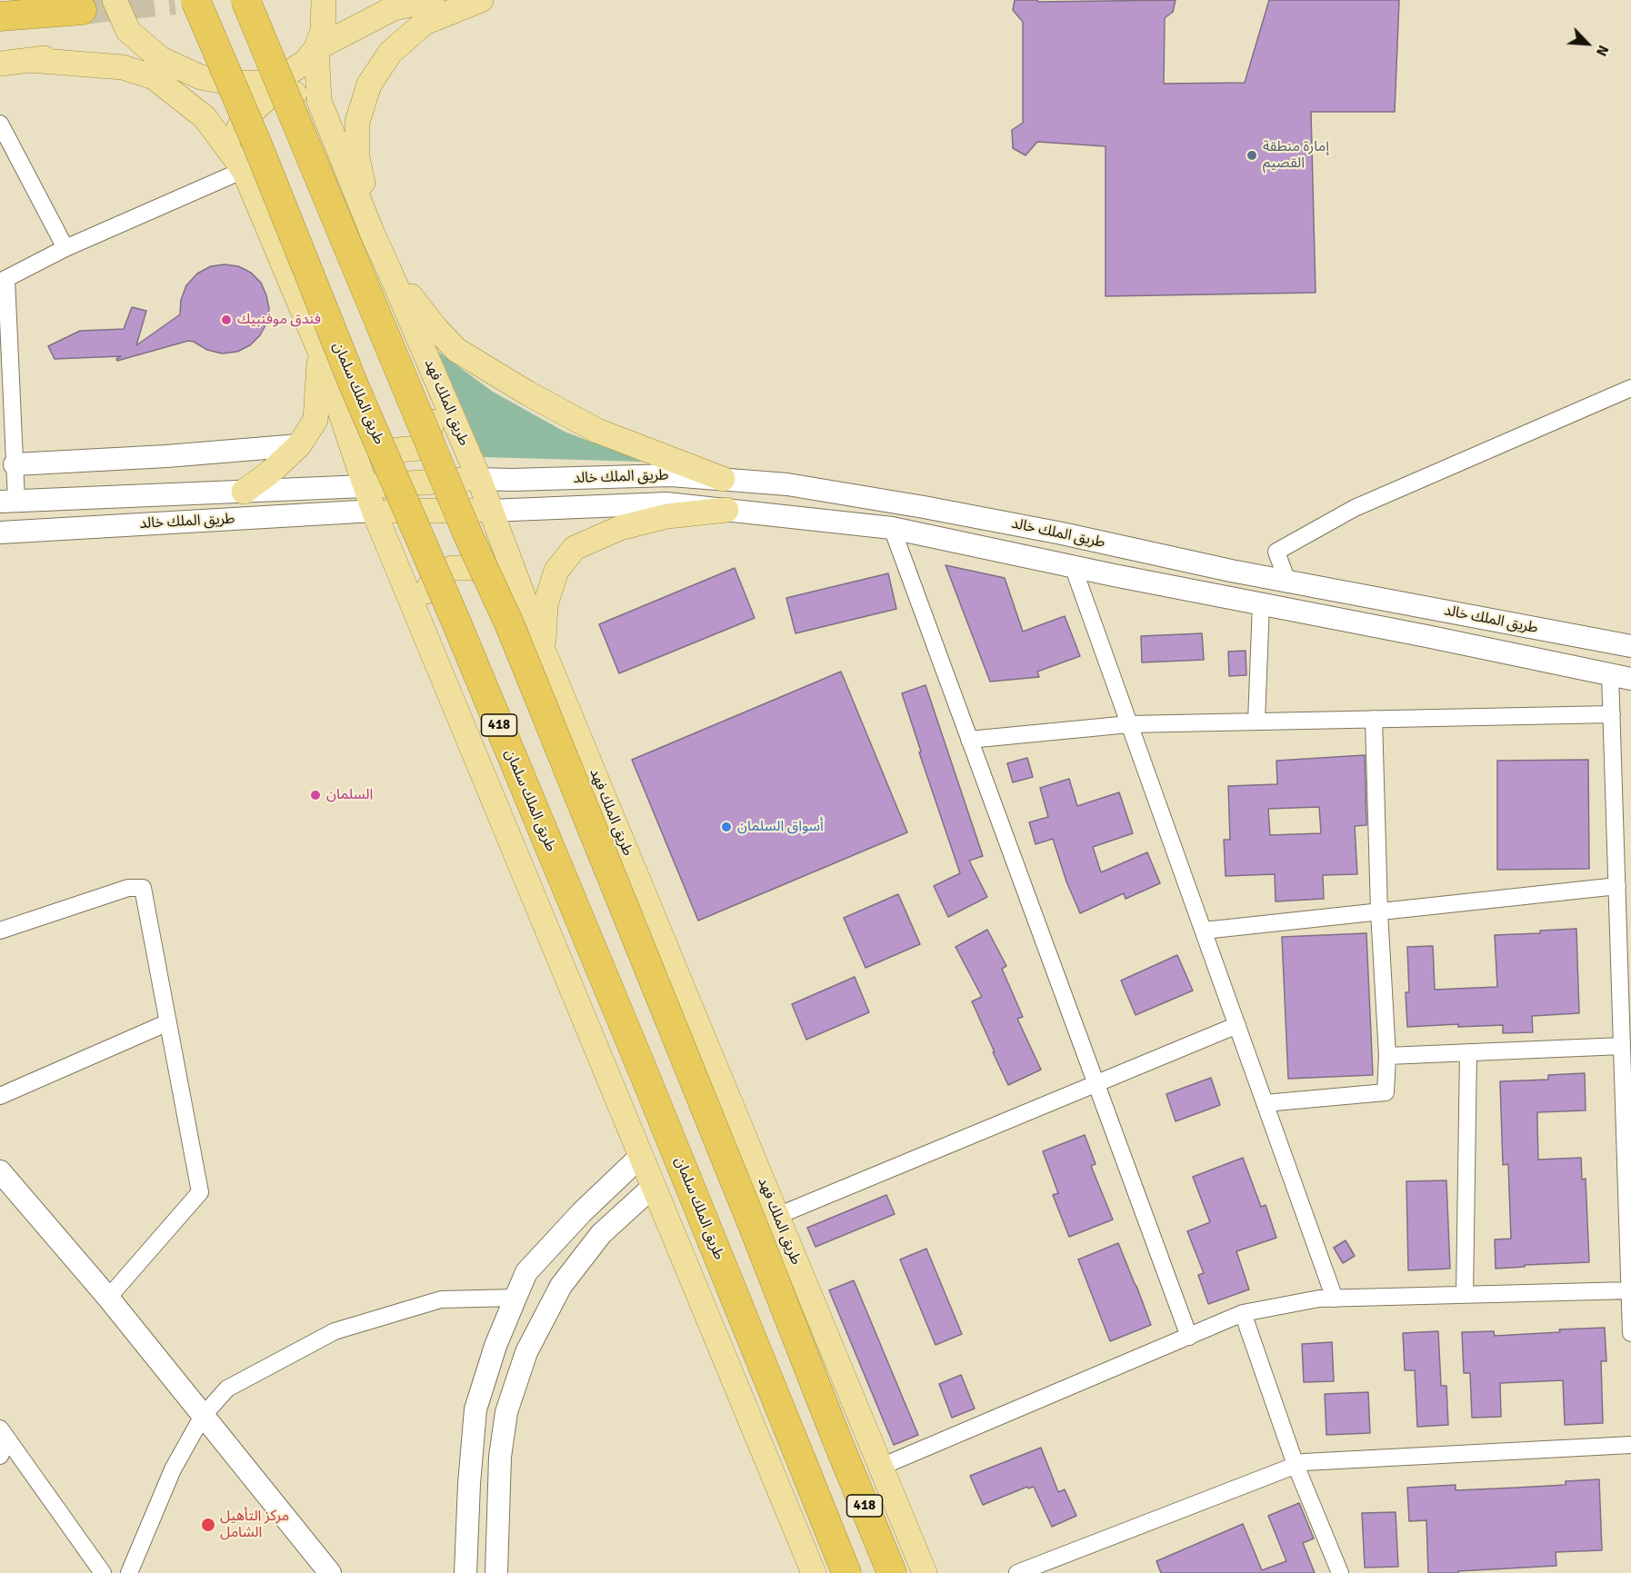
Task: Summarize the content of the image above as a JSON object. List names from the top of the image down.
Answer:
{
  "streets": {
    "highway": ["طريق الملك سلمان", "418"],
    "main road": ["طريق الملك فهد", "طريق الملك خالد"]
  },
  "crossings": [
    ["طريق الملك فهد", "طريق الملك خالد"]
  ],
  "places": [
    "إمارة منطقة القصيم",
    "فندق موفنبيك",
    "السلمان",
    "أسواق السلمان",
    "مركز التأهيل الشامل"
  ],
  "north": "bottom right"
}
